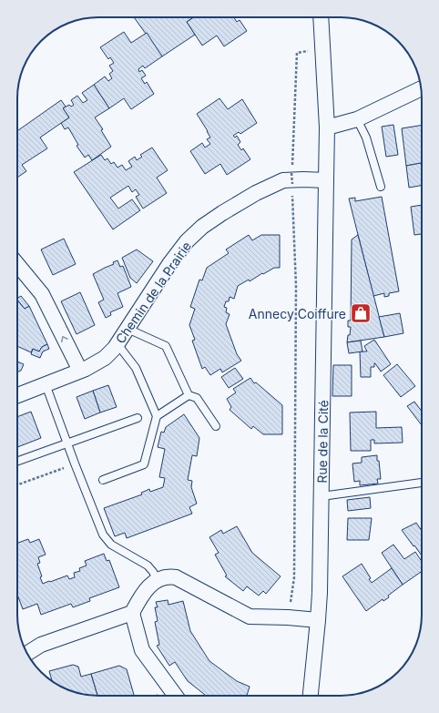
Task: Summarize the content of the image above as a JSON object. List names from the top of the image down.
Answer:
{
  "streets": {
    "street": ["Chemin de la Prairie", "Rue de la Cité"]
  },
  "crossings": [
    ["Chemin de la Prairie", "Rue de la Cité"]
  ],
  "places": {
    "shop": ["Annecy Coiffure"]
  }
}
